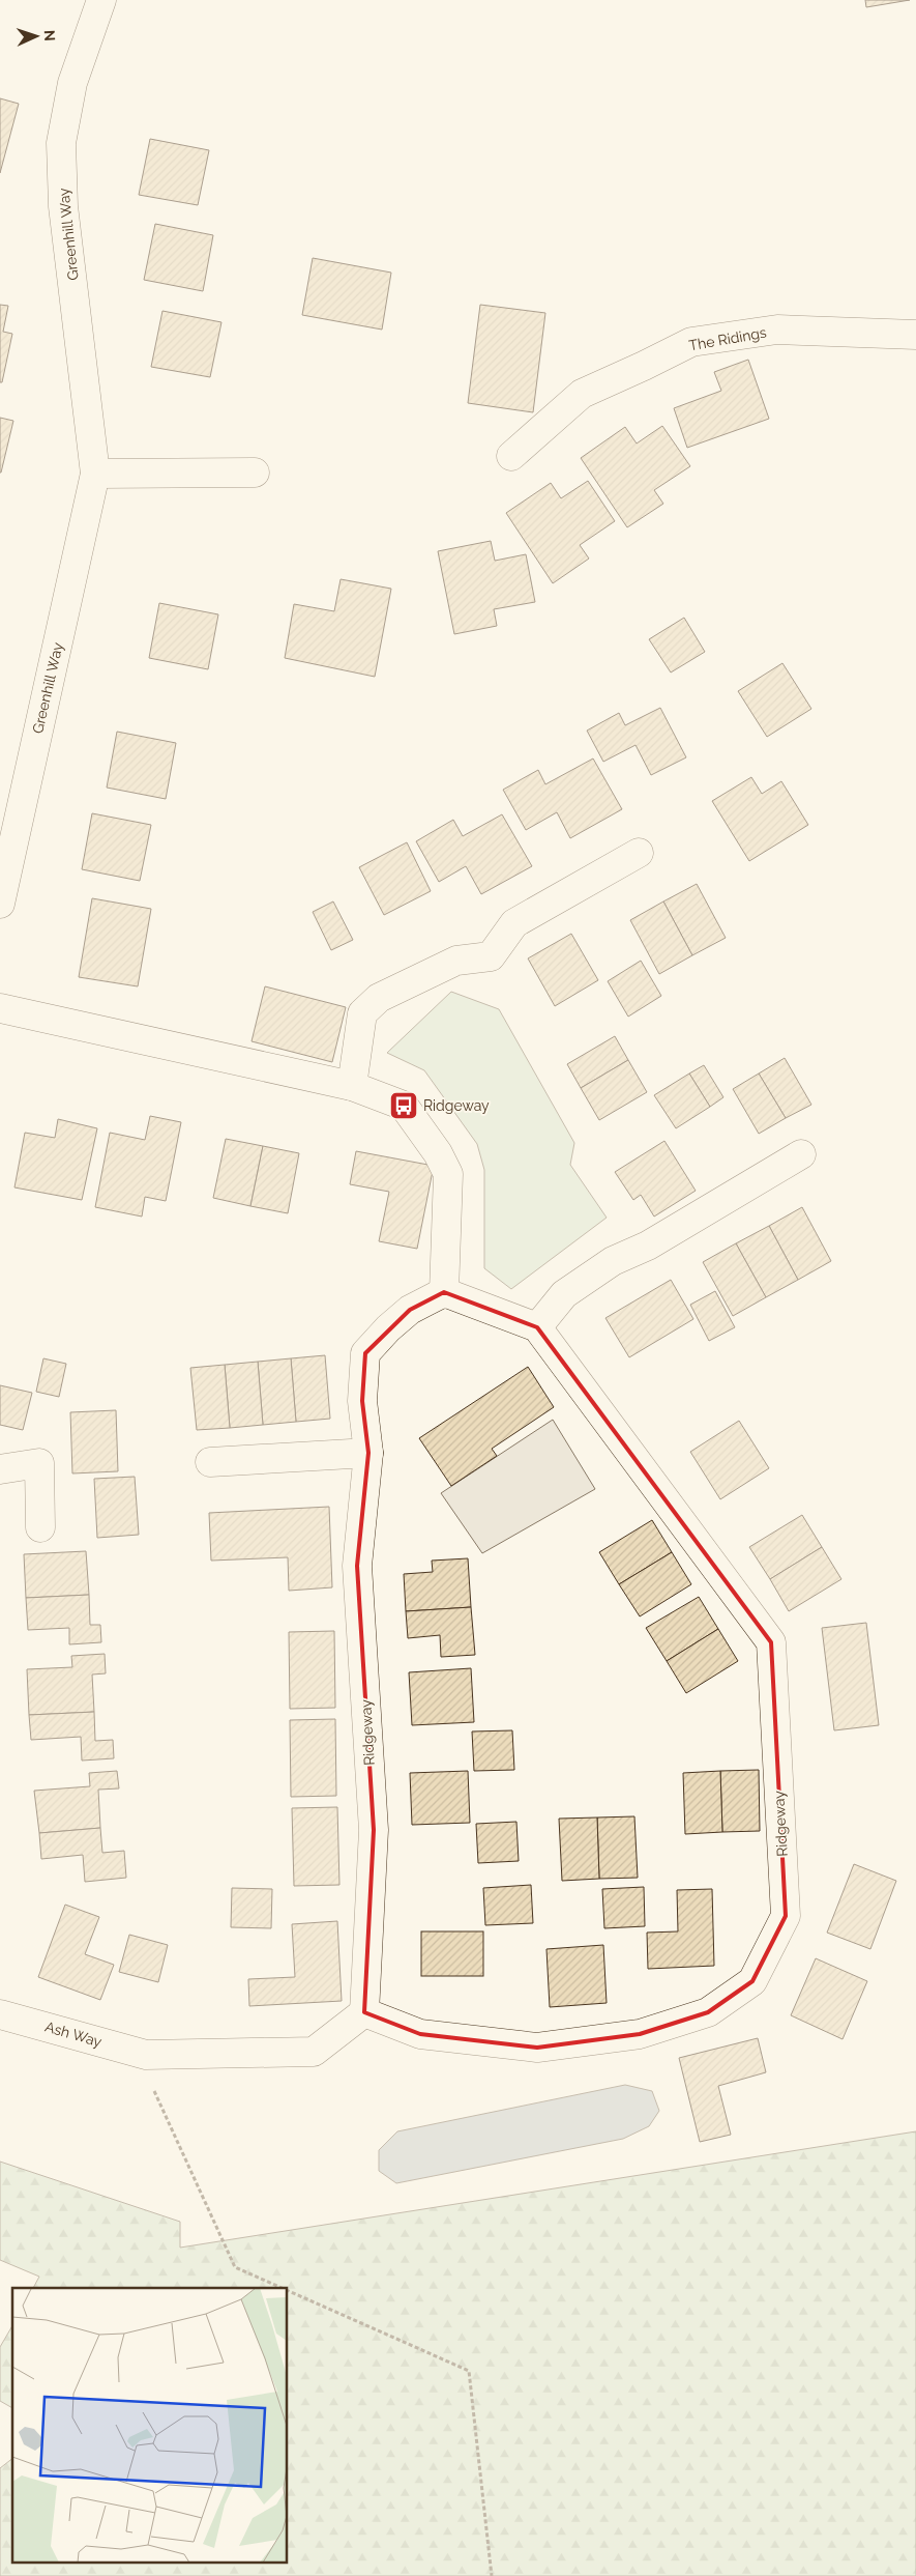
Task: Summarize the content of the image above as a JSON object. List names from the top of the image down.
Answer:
{
  "streets": {
    "street": [
      "Greenhill Way",
      "The Ridings",
      "Ridgeway",
      "Ash Way"
    ]
  },
  "places": {
    "bus stop": ["Ridgeway"]
  },
  "north": "right"
}
